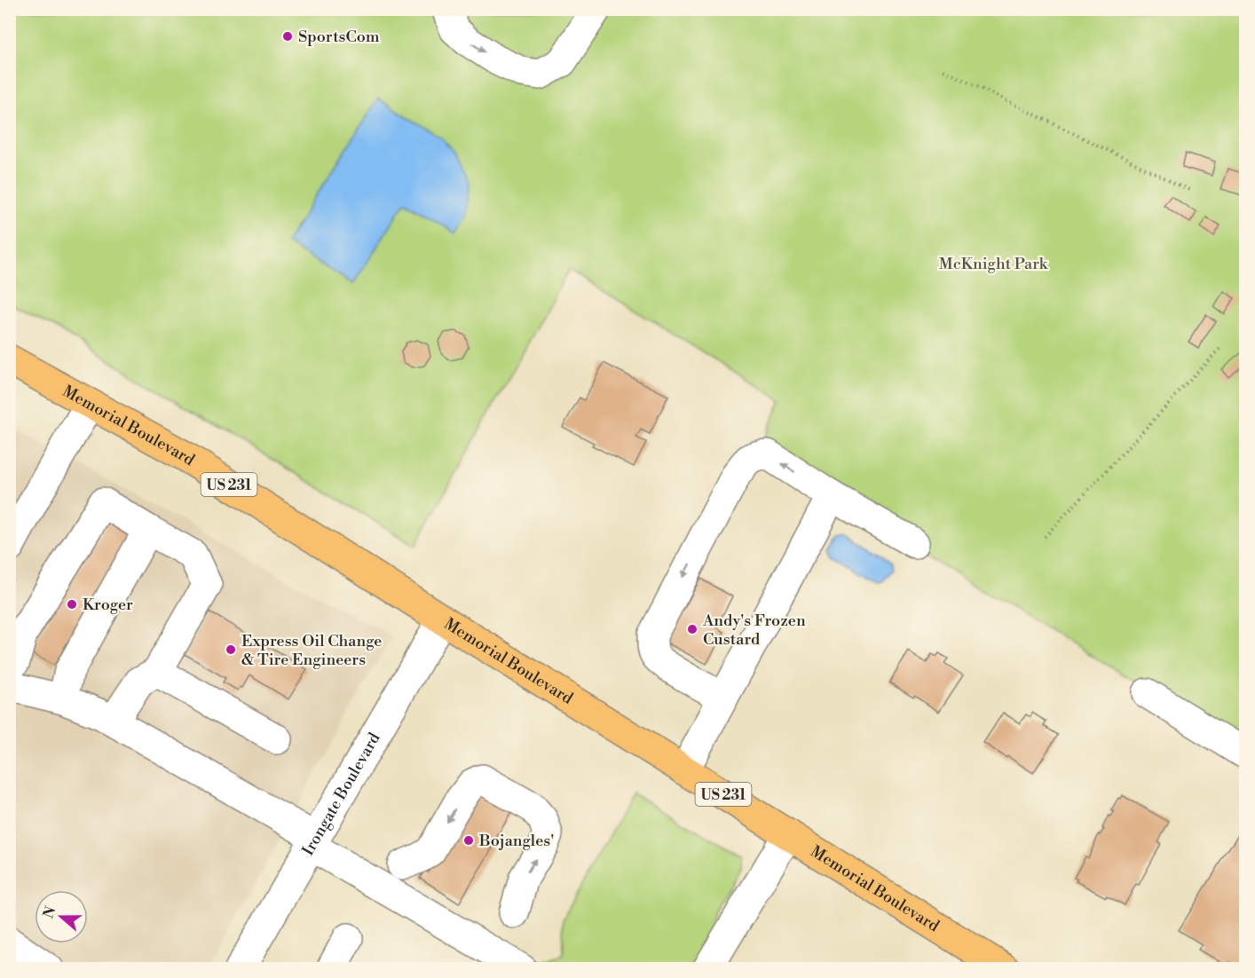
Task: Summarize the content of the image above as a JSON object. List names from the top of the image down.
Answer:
{
  "streets": {
    "main road": ["Memorial Boulevard", "US 231"],
    "street": ["Irongate Boulevard"]
  },
  "crossings": [
    ["Memorial Boulevard", "Irongate Boulevard"]
  ],
  "parks": ["McKnight Park"],
  "places": [
    "SportsCom",
    "Kroger",
    "Andy's Frozen Custard",
    "Express Oil Change & Tire Engineers",
    "Bojangles'"
  ],
  "north": "left"
}
